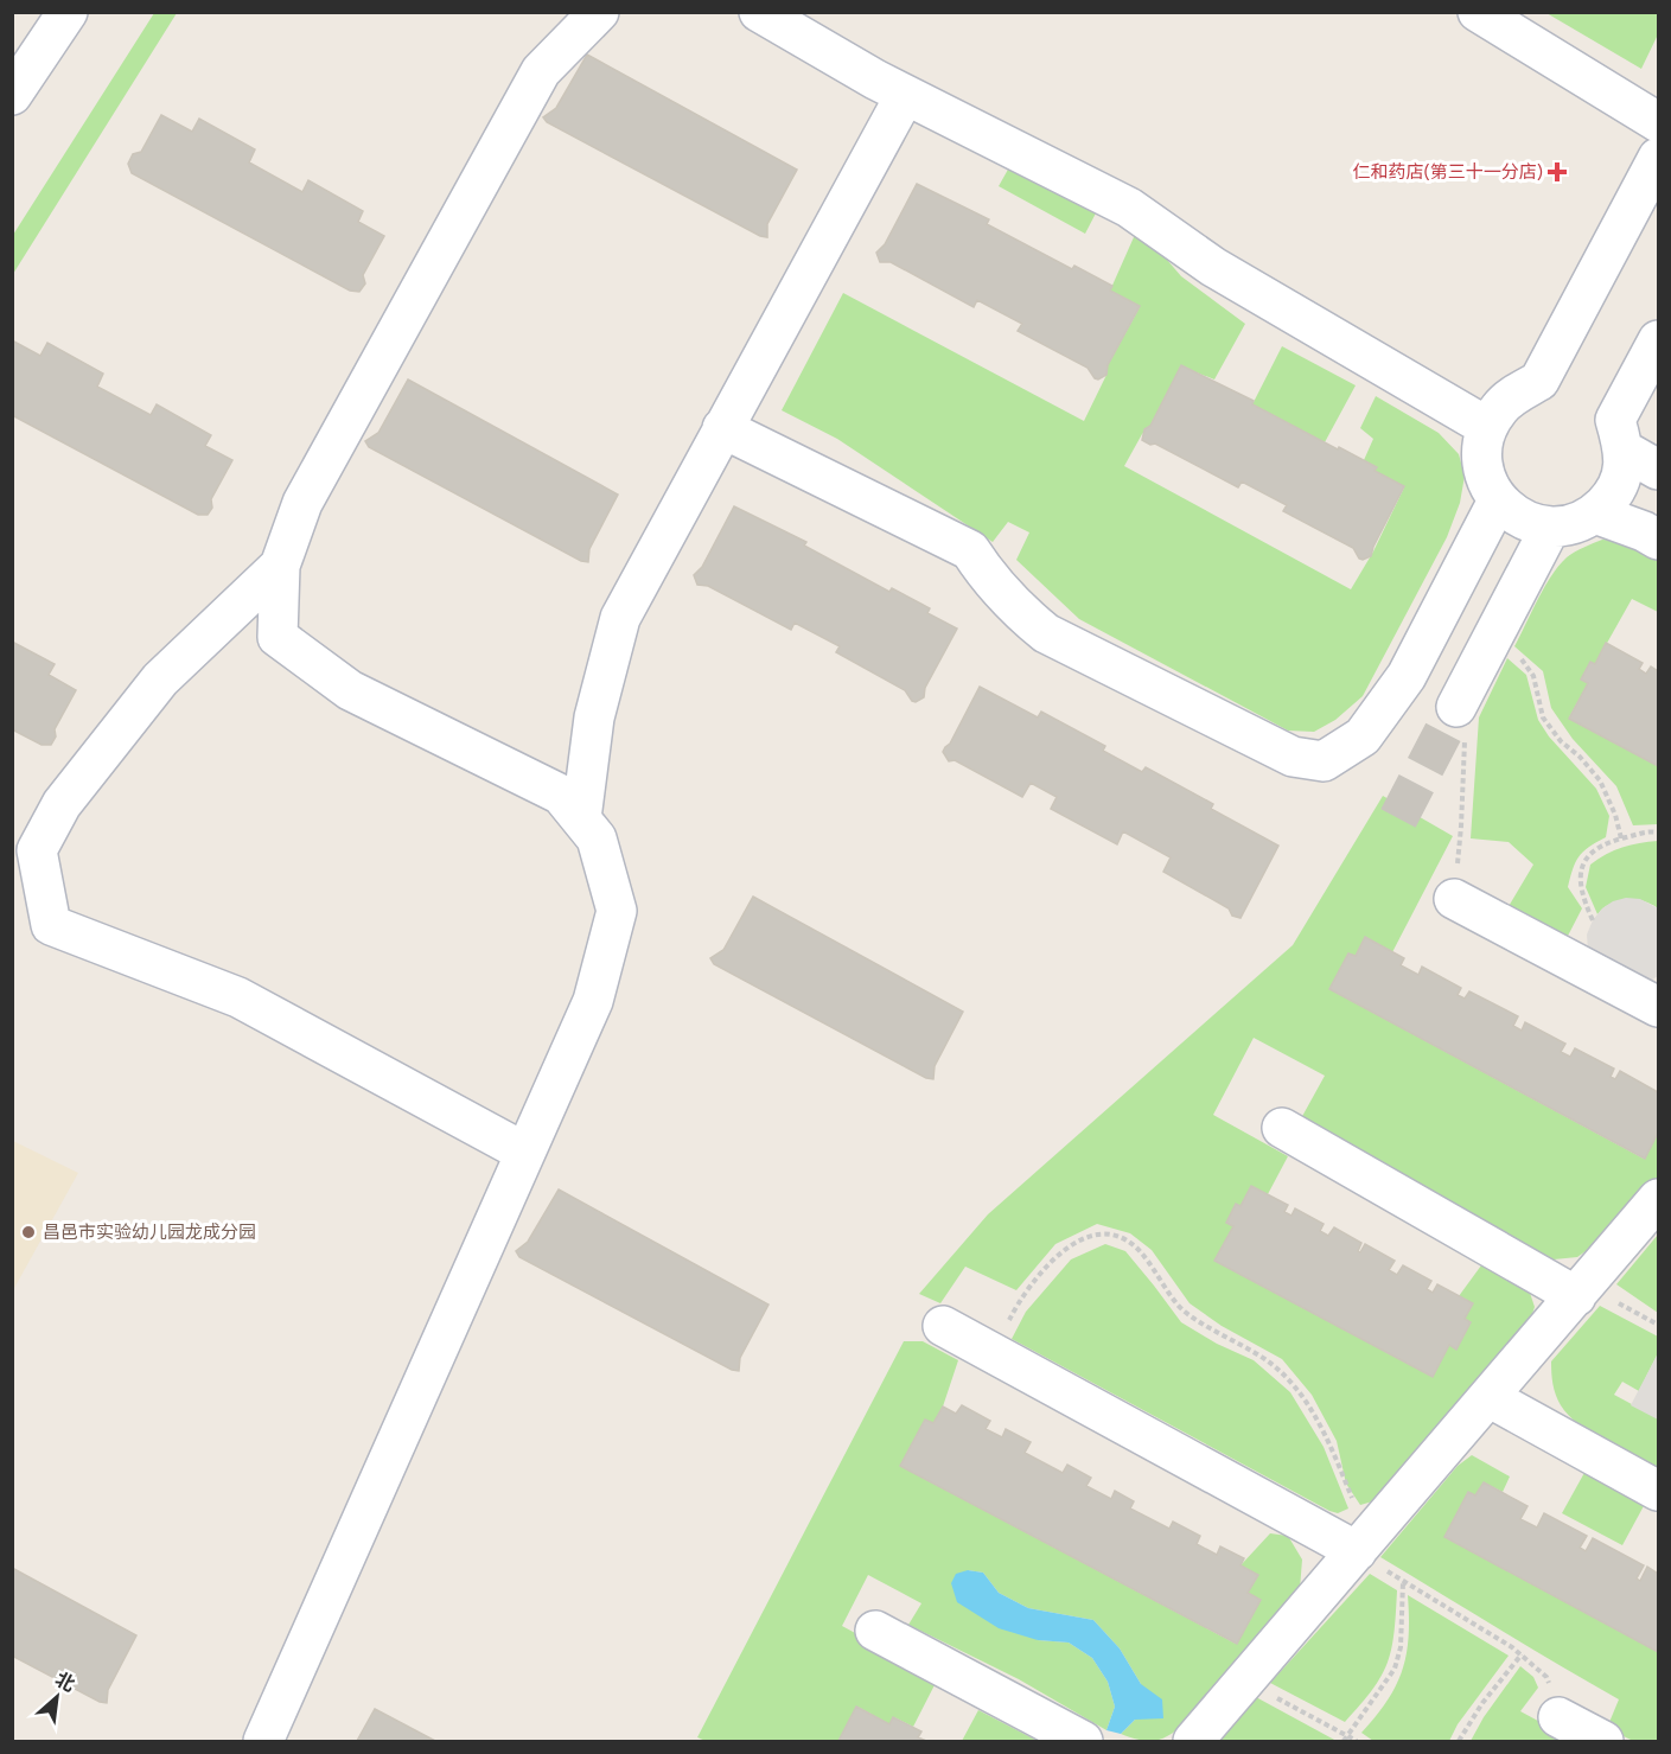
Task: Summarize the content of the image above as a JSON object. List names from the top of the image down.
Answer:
{
  "places": {
    "health": ["仁和药店(第三十一分店)"],
    "other": ["昌邑市实验幼儿园龙成分园"]
  },
  "north": "top right"
}
